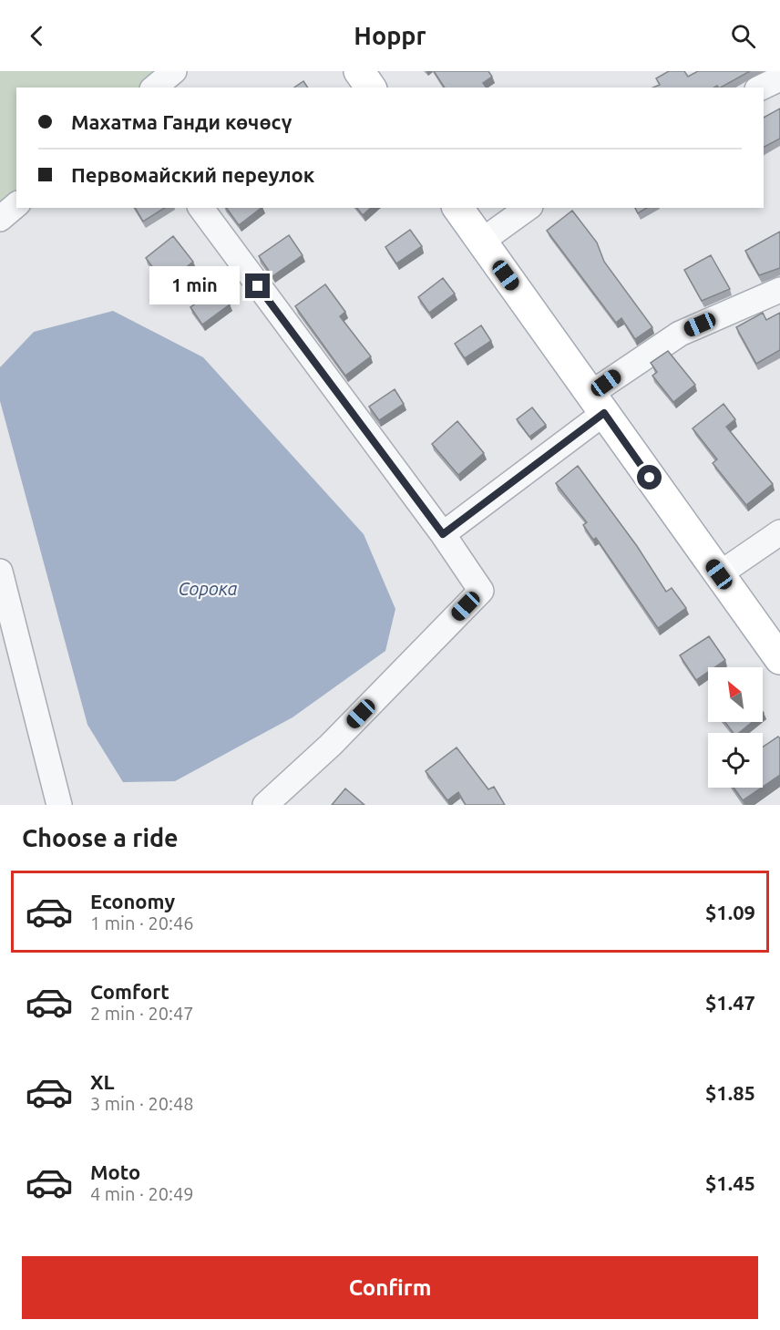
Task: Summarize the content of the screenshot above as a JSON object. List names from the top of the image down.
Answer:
{
  "water": ["Сорока"],
  "north": "top left",
  "page": {
    "header": "Hoppr",
    "banner": ["Махатма Ганди көчөсү", "Первомайский переулок"],
    "bubble": "1 min",
    "heading": "Choose a ride",
    "list": [
      {
        "name": "Economy",
        "note": "1 min · 20:46",
        "value": "$1.09"
      },
      {
        "name": "Comfort",
        "note": "2 min · 20:47",
        "value": "$1.47"
      },
      {
        "name": "XL",
        "note": "3 min · 20:48",
        "value": "$1.85"
      },
      {
        "name": "Moto",
        "note": "4 min · 20:49",
        "value": "$1.45"
      }
    ],
    "buttons": "Confirm"
  }
}
